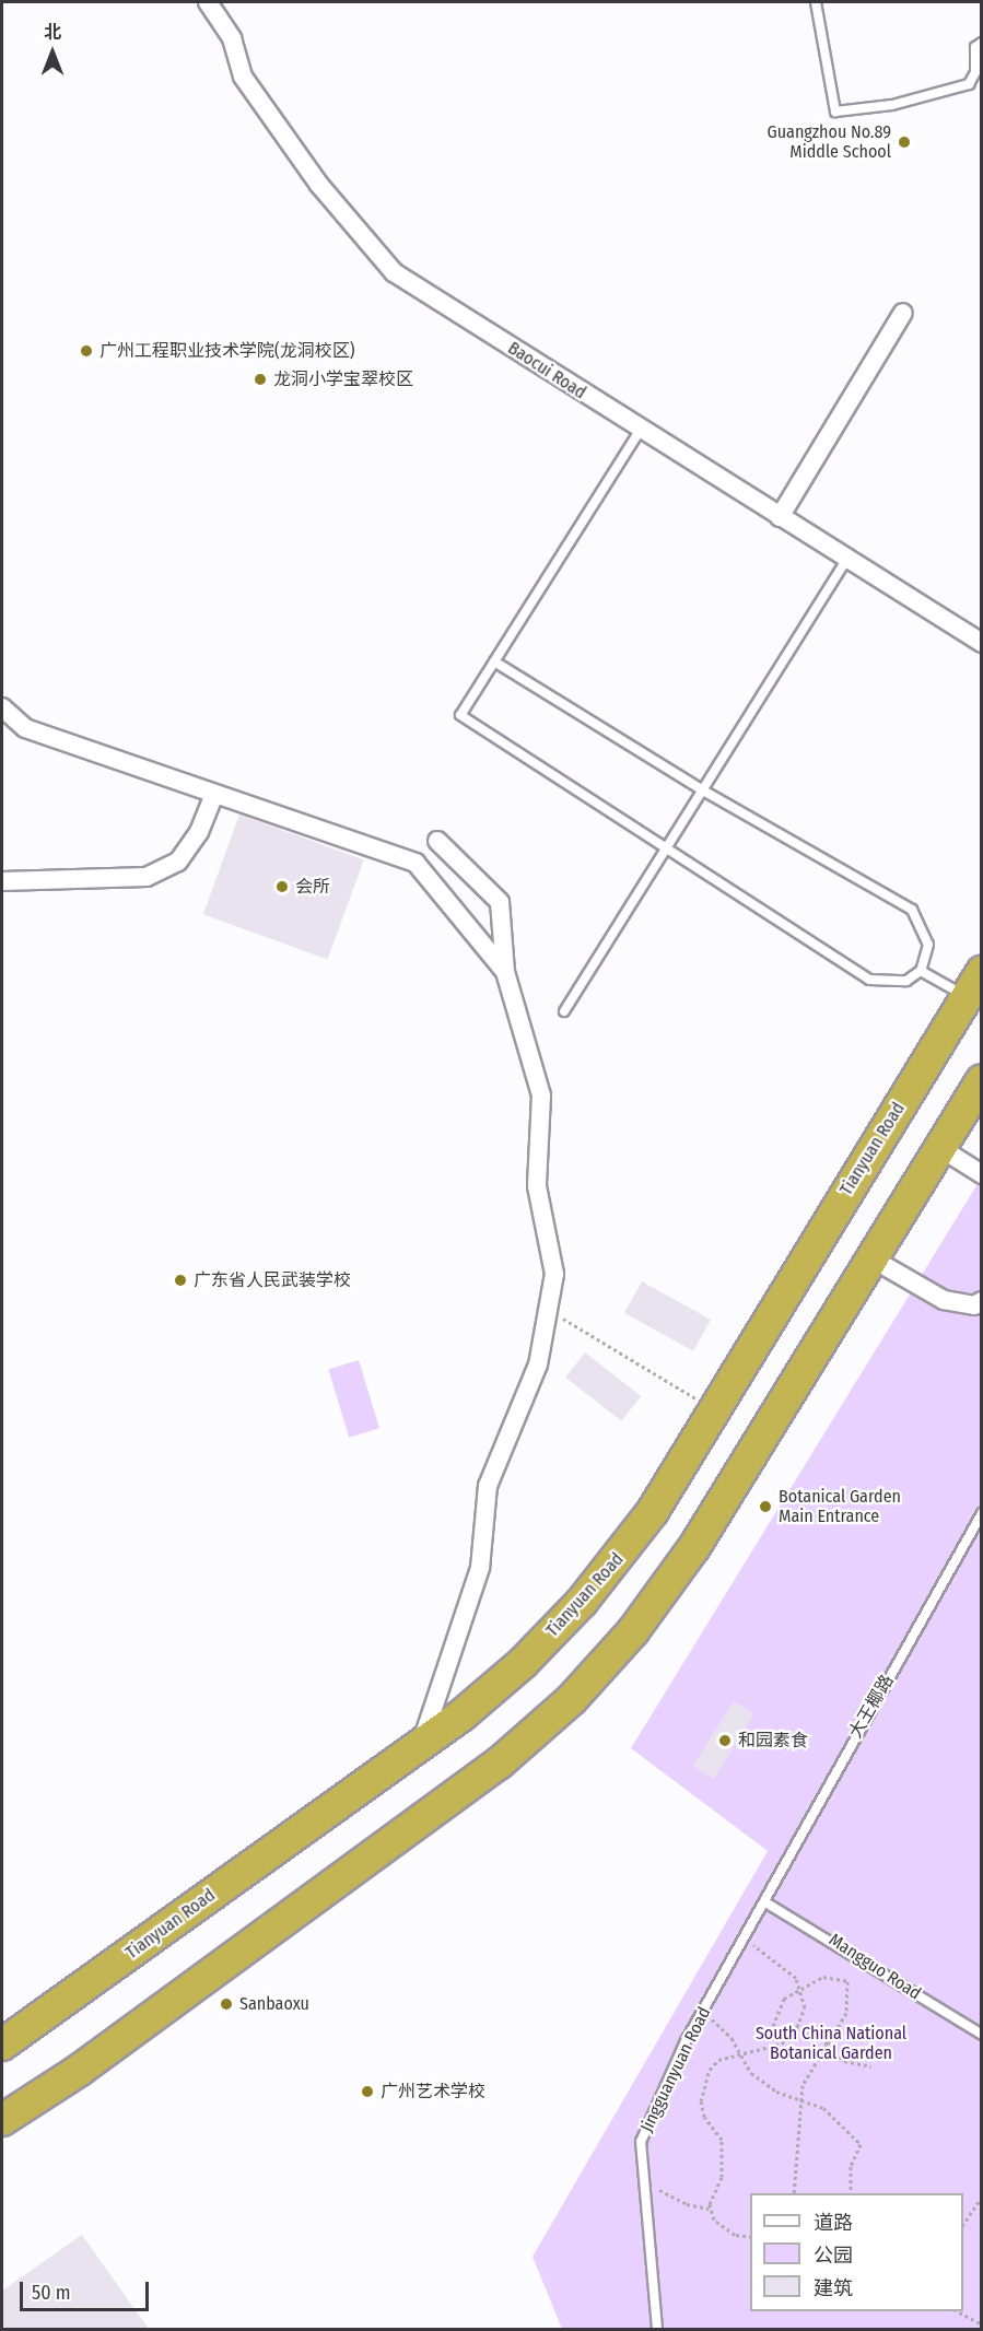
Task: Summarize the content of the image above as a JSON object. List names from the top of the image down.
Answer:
{
  "streets": {
    "highway": ["Tianyuan Road"],
    "street": ["Baocui Road"],
    "lane": ["大王椰路", "Mangguo Road", "Jingguanyuan Road"]
  },
  "crossings": [
    ["大王椰路", "Mangguo Road"],
    ["大王椰路", "Jingguanyuan Road"],
    ["Mangguo Road", "Jingguanyuan Road"]
  ],
  "parks": ["South China National Botanical Garden"],
  "places": [
    "Guangzhou No.89 Middle School",
    "广州工程职业技术学院(龙洞校区)",
    "龙洞小学宝翠校区",
    "会所",
    "广东省人民武装学校",
    "Botanical Garden Main Entrance",
    "和园素食",
    "Sanbaoxu",
    "广州艺术学校"
  ],
  "legend": ["道路", "公园", "建筑"],
  "scale_bar": "50 m",
  "north": "top"
}
